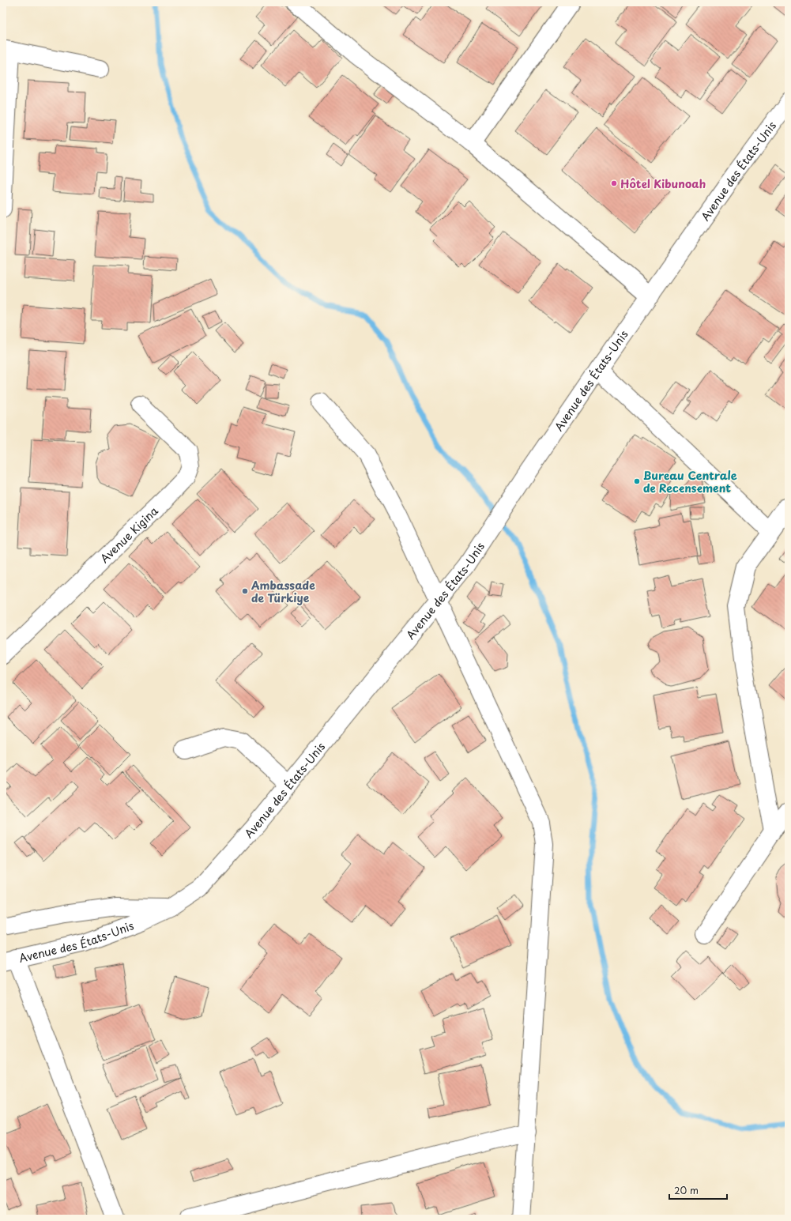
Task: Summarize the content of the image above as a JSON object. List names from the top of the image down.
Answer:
{
  "streets": {
    "street": ["Avenue des États-Unis", "Avenue Kigina"]
  },
  "places": ["Hôtel Kibunoah", "Bureau Centrale de Recensement", "Ambassade de Türkiye"],
  "scale_bar": "20 m"
}
